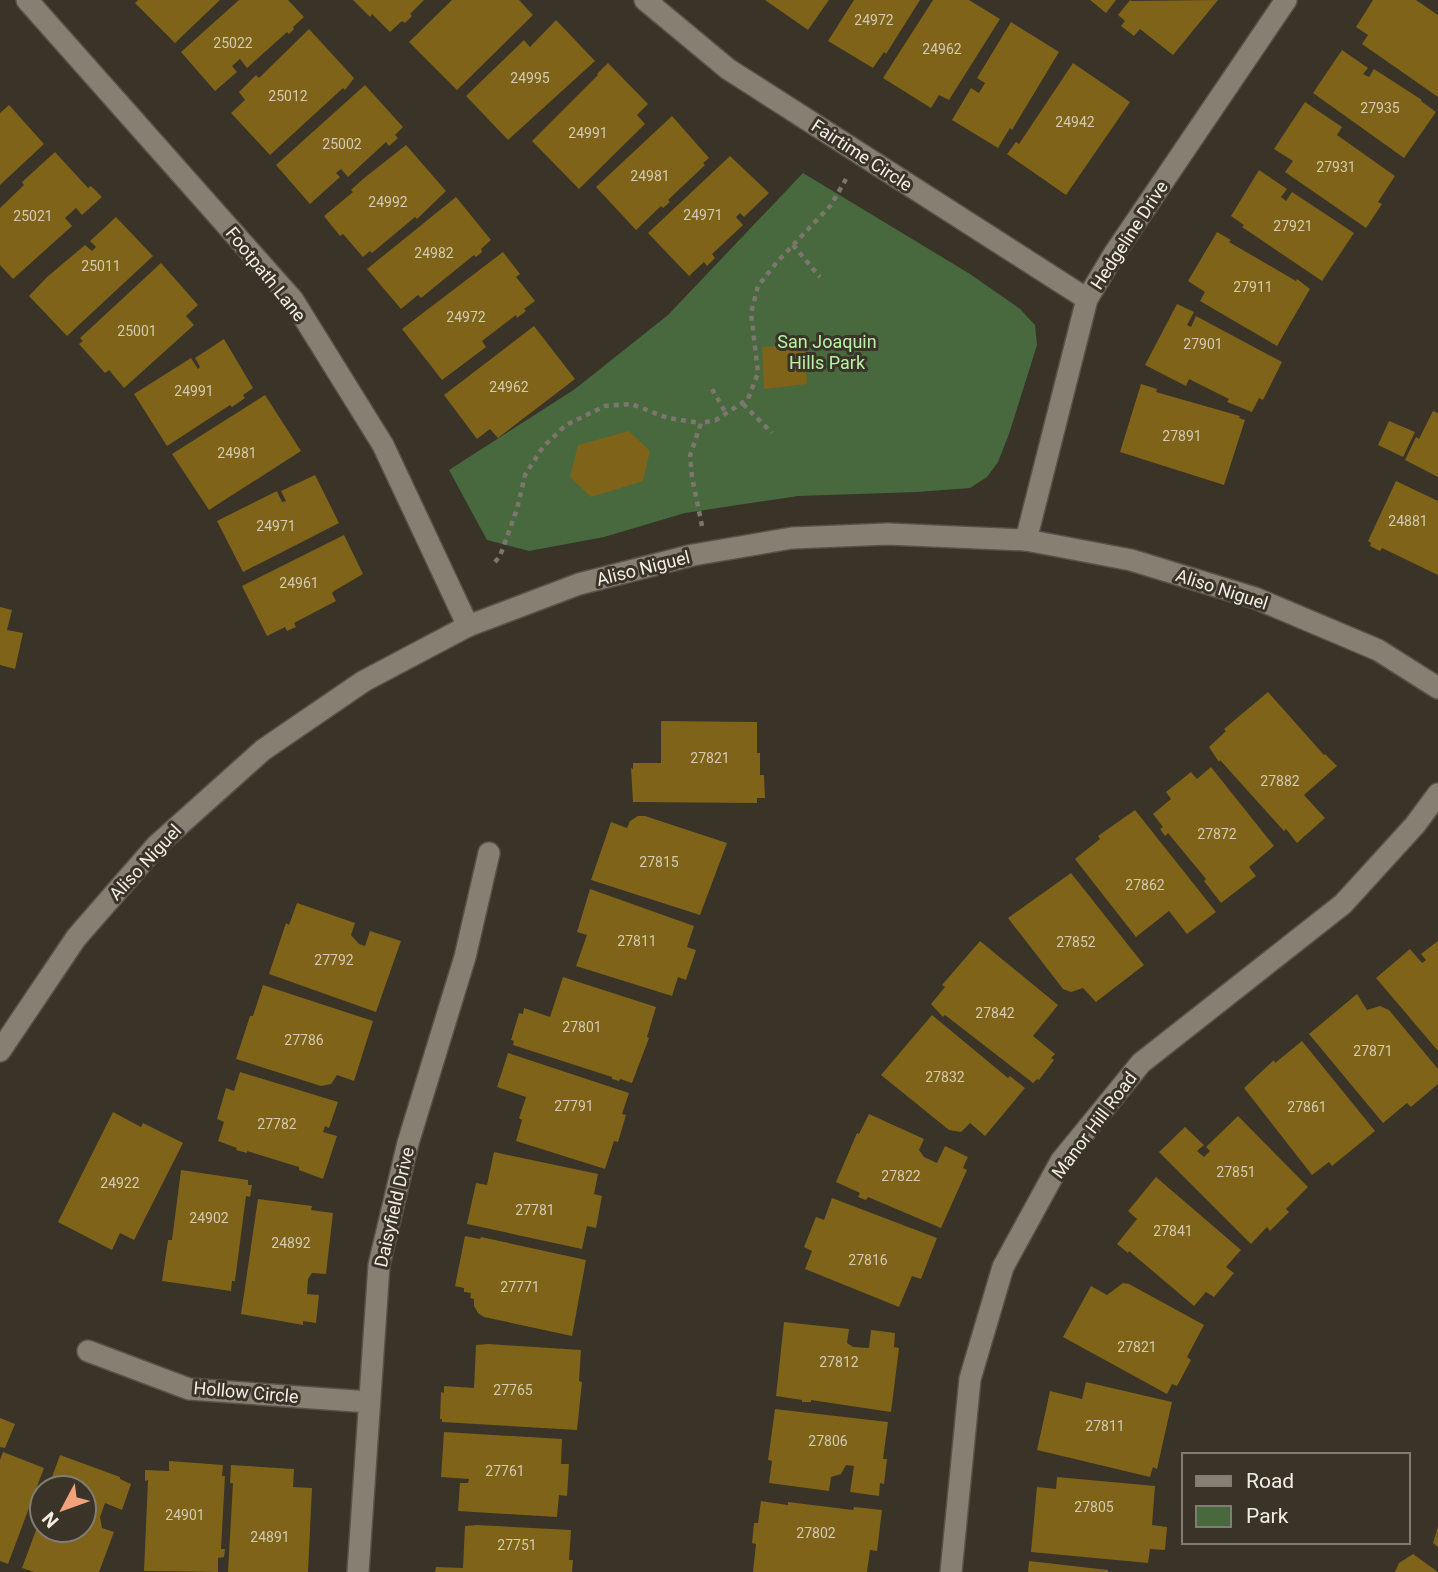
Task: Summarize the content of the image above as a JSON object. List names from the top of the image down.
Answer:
{
  "streets": {
    "street": [
      "Fairtime Circle",
      "Hedgeline Drive",
      "Footpath Lane",
      "Aliso Niguel",
      "Manor Hill Road",
      "Daisyfield Drive",
      "Hollow Circle"
    ]
  },
  "crossings": [
    ["Fairtime Circle", "Hedgeline Drive"],
    ["Hedgeline Drive", "Aliso Niguel"],
    ["Footpath Lane", "Aliso Niguel"],
    ["Daisyfield Drive", "Hollow Circle"]
  ],
  "parks": ["San Joaquin Hills Park"],
  "house_numbers": [
    "24972",
    "25022",
    "24962",
    "24995",
    "25012",
    "27935",
    "24942",
    "24991",
    "25002",
    "27931",
    "24981",
    "24992",
    "24971",
    "25021",
    "27921",
    "24982",
    "25011",
    "27911",
    "24972",
    "25001",
    "27901",
    "24962",
    "24991",
    "27891",
    "24981",
    "24881",
    "24971",
    "24961",
    "27821",
    "27882",
    "27872",
    "27815",
    "27862",
    "27811",
    "27852",
    "27792",
    "27842",
    "27801",
    "27786",
    "27871",
    "27832",
    "27791",
    "27861",
    "27782",
    "27851",
    "27822",
    "24922",
    "27781",
    "24902",
    "27841",
    "24892",
    "27816",
    "27771",
    "27821",
    "27812",
    "27765",
    "27811",
    "27806",
    "27761",
    "27805",
    "24901",
    "27802",
    "24891",
    "27751"
  ],
  "legend": ["Road", "Park"],
  "north": "bottom left"
}
